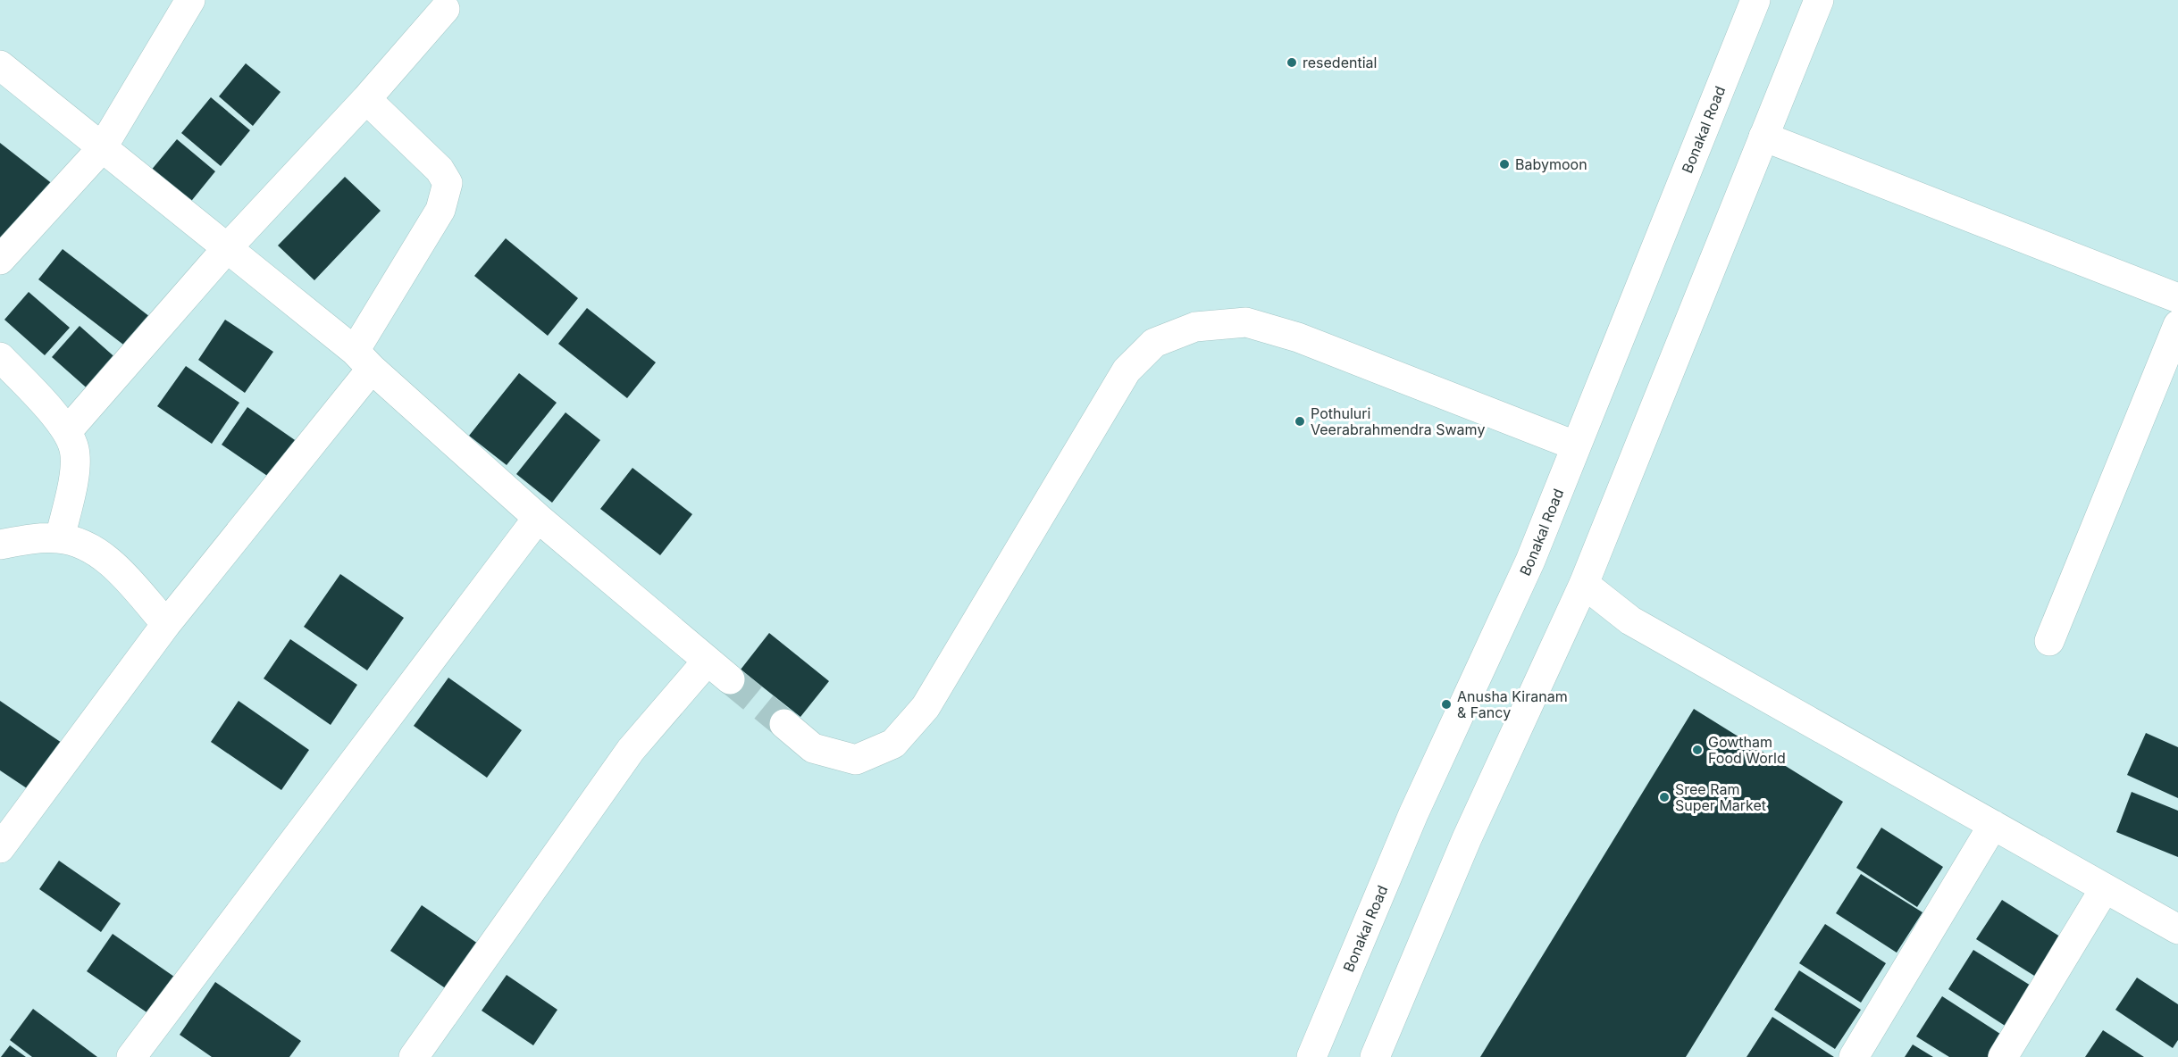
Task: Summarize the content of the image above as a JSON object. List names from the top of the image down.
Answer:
{
  "streets": {
    "street": ["Bonakal Road"]
  },
  "places": [
    "resedential",
    "Babymoon",
    "Pothuluri Veerabrahmendra Swamy",
    "Anusha Kiranam & Fancy",
    "Gowtham Food World",
    "Sree Ram Super Market"
  ]
}
